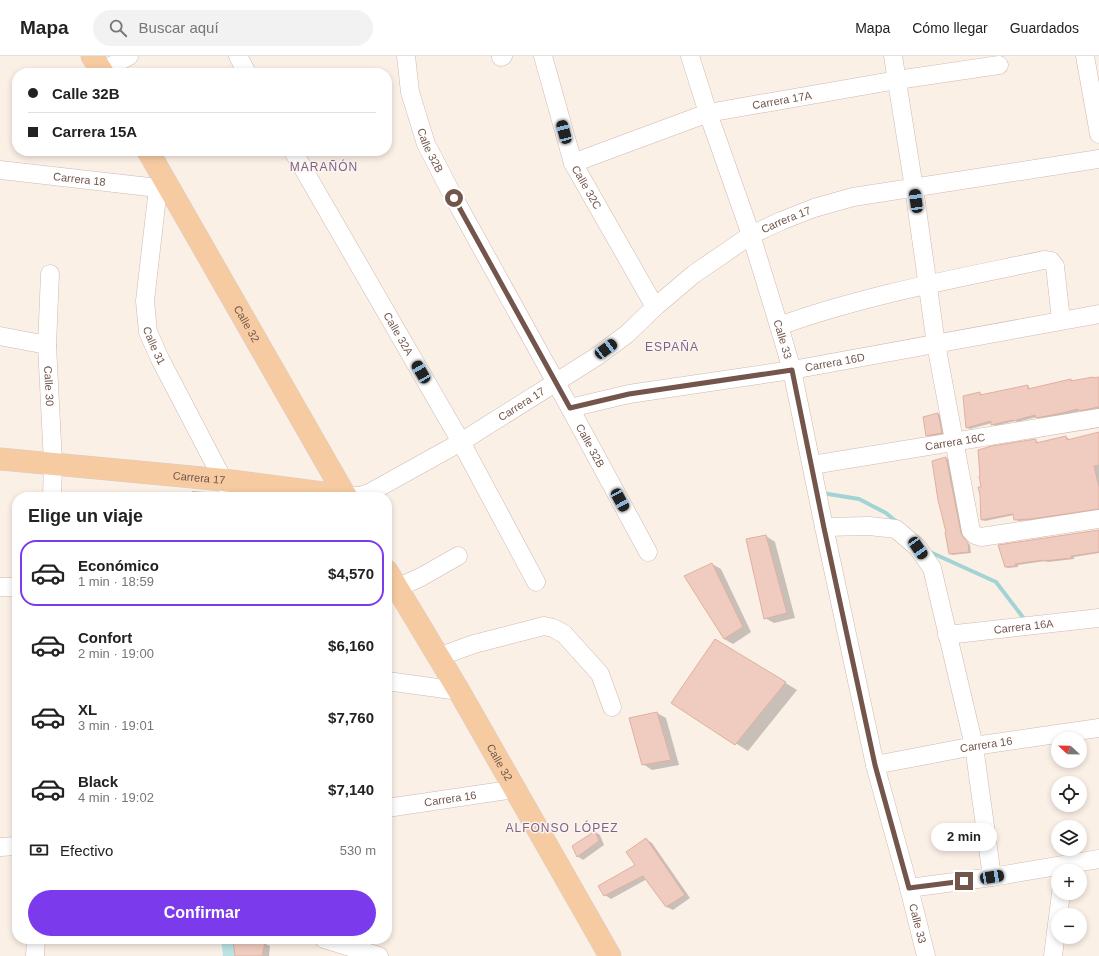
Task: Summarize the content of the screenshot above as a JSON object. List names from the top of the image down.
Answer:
{
  "streets": {
    "main road": ["Carrera 17", "Calle 32"],
    "street": [
      "Carrera 17A",
      "Calle 32B",
      "Carrera 18",
      "Calle 32C",
      "Calle 32A",
      "Calle 33",
      "Calle 31",
      "Carrera 16D",
      "Calle 30",
      "Carrera 16C",
      "Carrera 16A",
      "Carrera 16"
    ]
  },
  "crossings": [
    ["Carrera 17A", "Calle 32C"],
    ["Carrera 17A", "Calle 33"],
    ["Calle 32B", "Carrera 17"],
    ["Calle 32B", "Carrera 16D"],
    ["Carrera 18", "Calle 32"],
    ["Carrera 18", "Calle 31"],
    ["Calle 32C", "Carrera 17"],
    ["Carrera 17", "Calle 32A"],
    ["Carrera 17", "Calle 33"],
    ["Carrera 17", "Calle 31"],
    ["Carrera 17", "Calle 30"],
    ["Calle 32", "Calle 31"],
    ["Calle 32", "Carrera 16"],
    ["Calle 33", "Carrera 16D"],
    ["Calle 33", "Carrera 16C"],
    ["Calle 33", "Carrera 16"]
  ],
  "districts": ["MARAÑÓN", "ESPAÑA", "ALFONSO LÓPEZ"],
  "north": "left",
  "page": {
    "header": "Mapa",
    "search": "Buscar aquí",
    "nav": ["Mapa", "Cómo llegar", "Guardados"],
    "banner": ["Calle 32B", "Carrera 15A"],
    "heading": "Elige un viaje",
    "list": [
      {
        "name": "Económico",
        "note": "1 min · 18:59",
        "value": "$4,570"
      },
      {
        "name": "Confort",
        "note": "2 min · 19:00",
        "value": "$6,160"
      },
      {
        "name": "XL",
        "note": "3 min · 19:01",
        "value": "$7,760"
      },
      {
        "name": "Black",
        "note": "4 min · 19:02",
        "value": "$7,140"
      }
    ],
    "map_buttons": ["+", "−"],
    "bubble": "2 min",
    "pay": ["Efectivo", "530 m"],
    "buttons": "Confirmar"
  }
}
